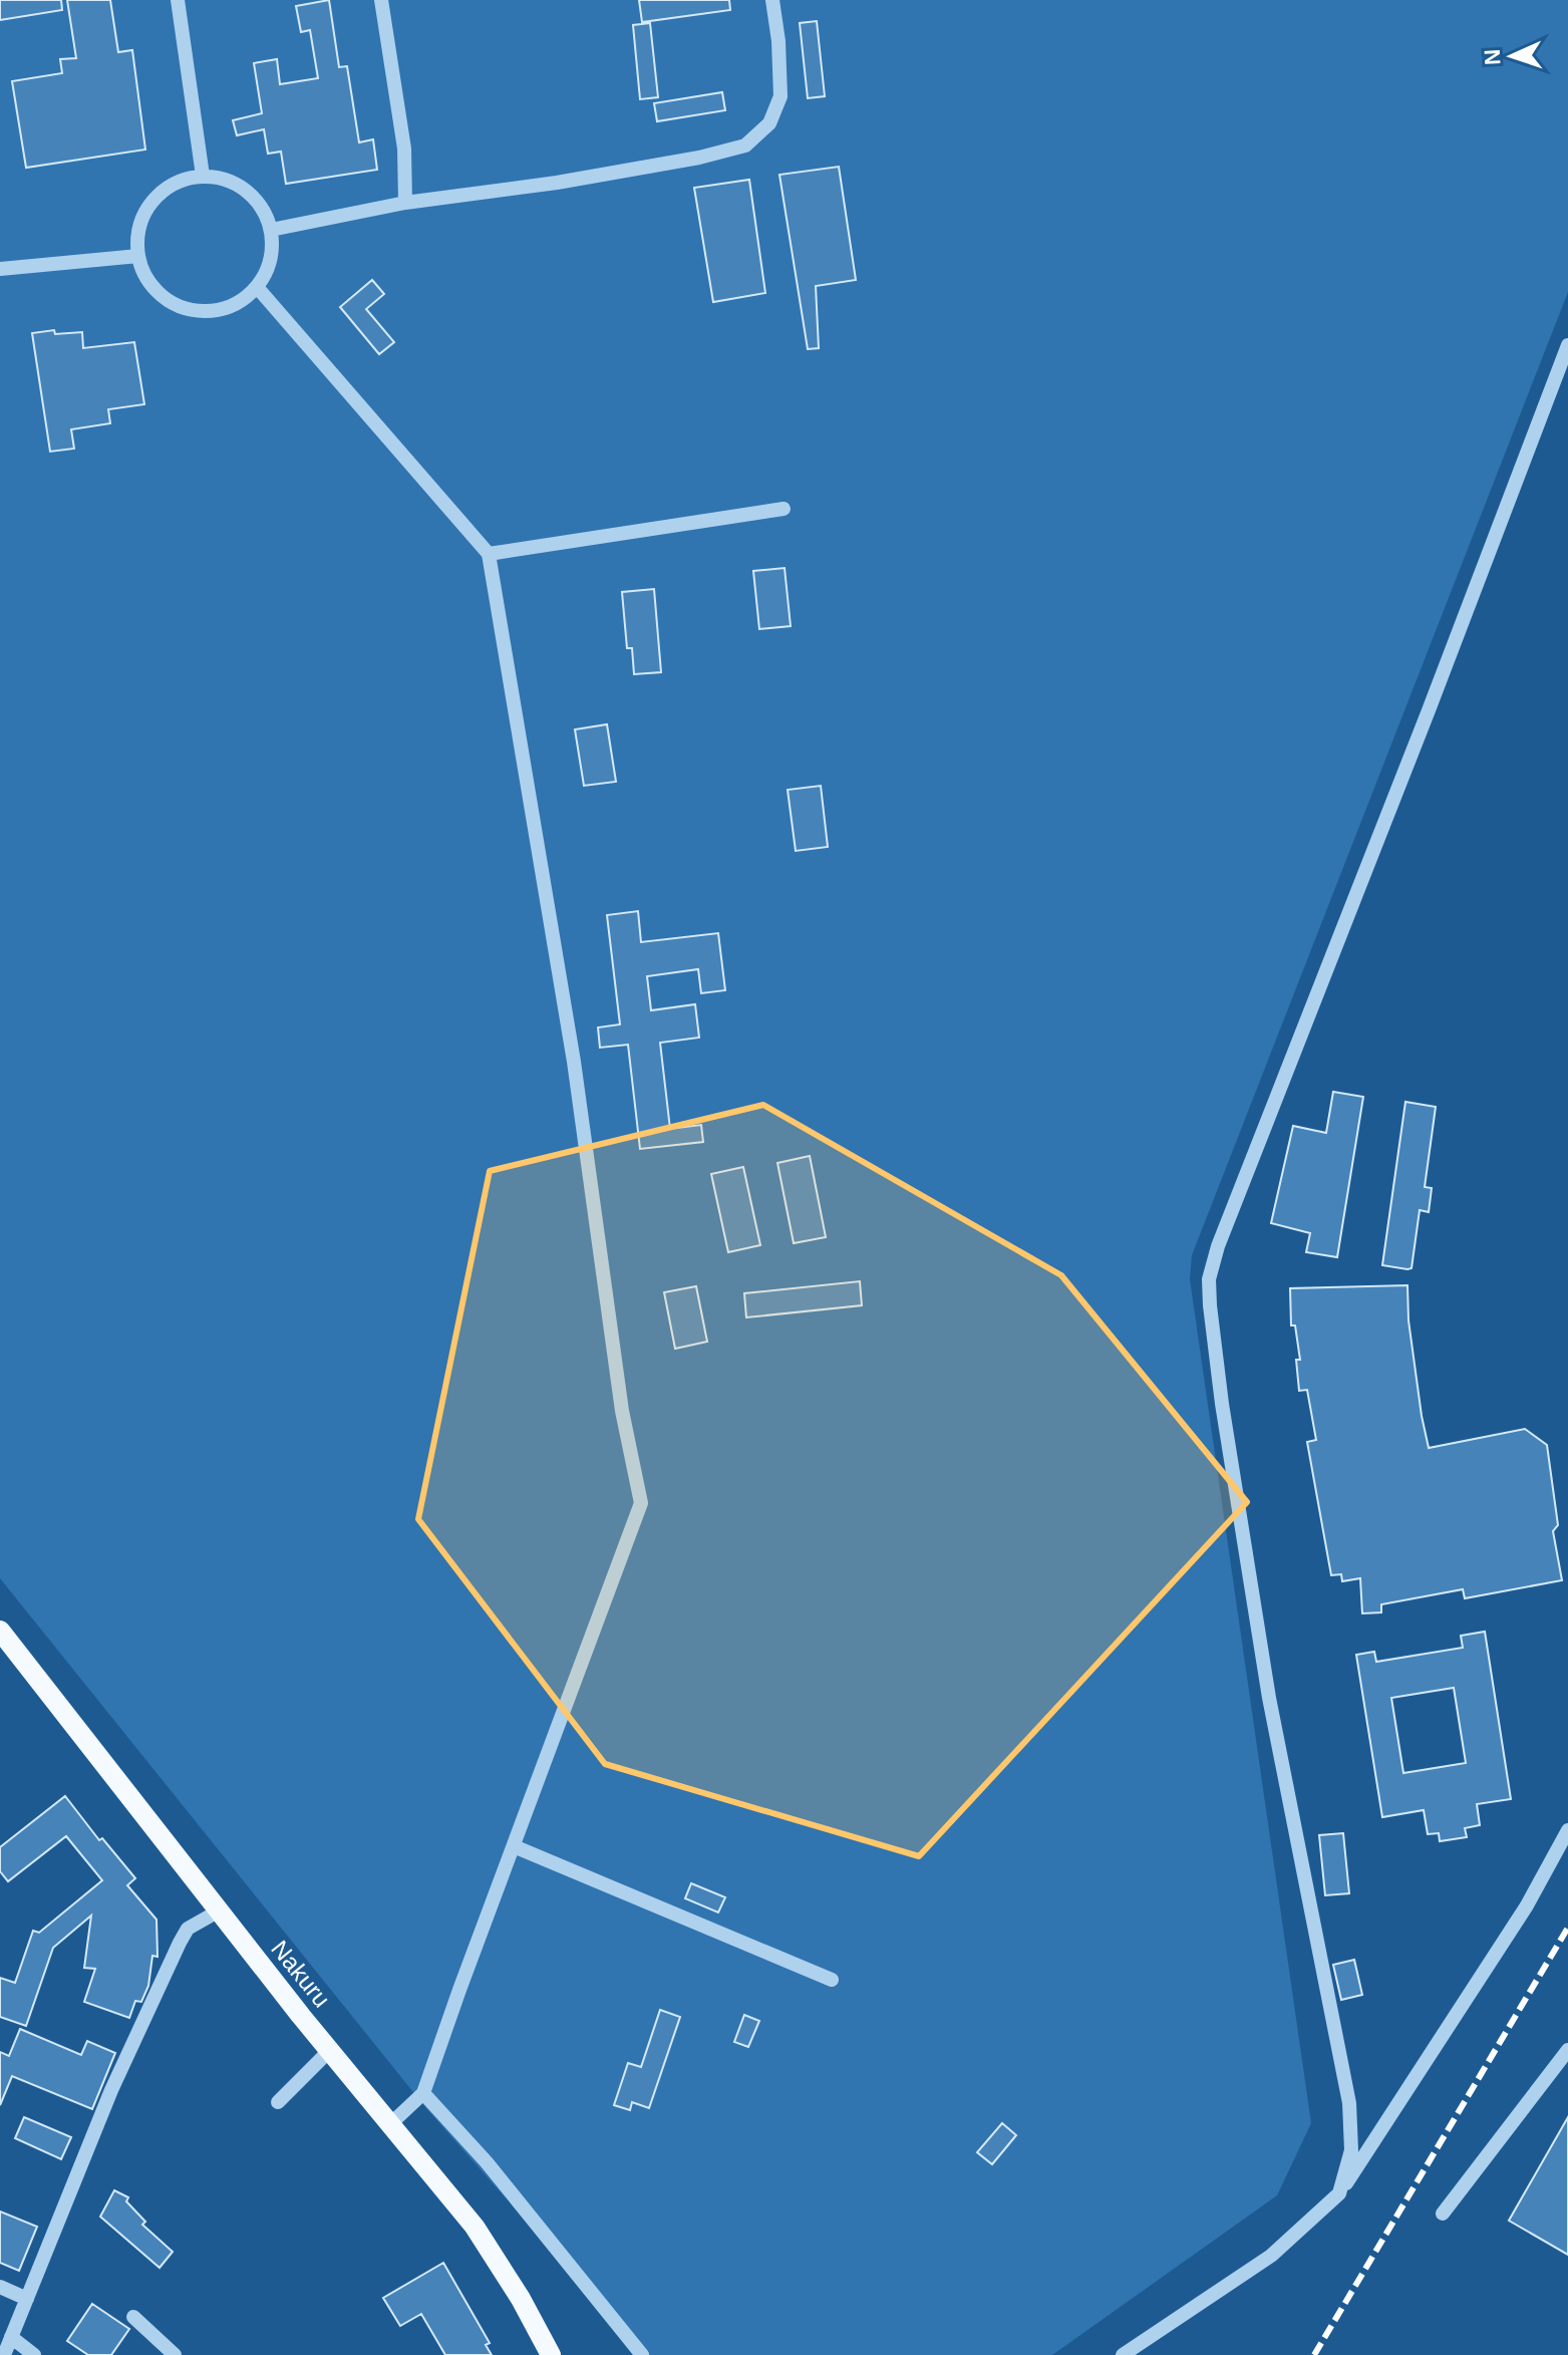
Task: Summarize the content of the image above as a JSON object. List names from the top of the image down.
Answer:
{
  "streets": {
    "main road": ["Nakuru"]
  },
  "north": "left"
}
